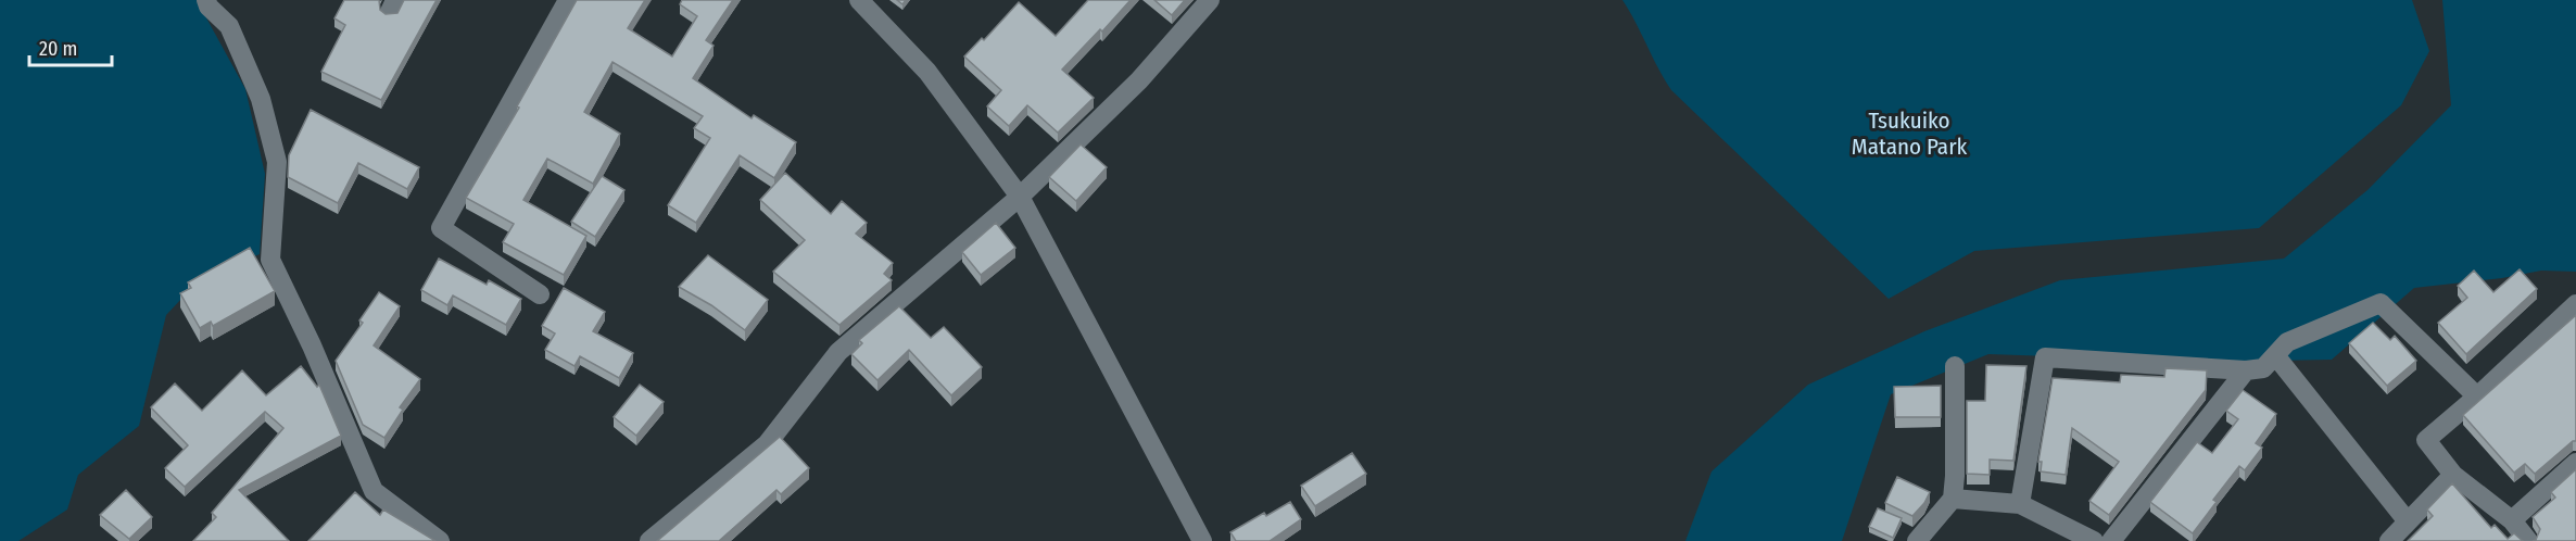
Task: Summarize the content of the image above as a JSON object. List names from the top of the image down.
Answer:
{
  "parks": ["Tsukuiko Matano Park"],
  "scale_bar": "20 m"
}
